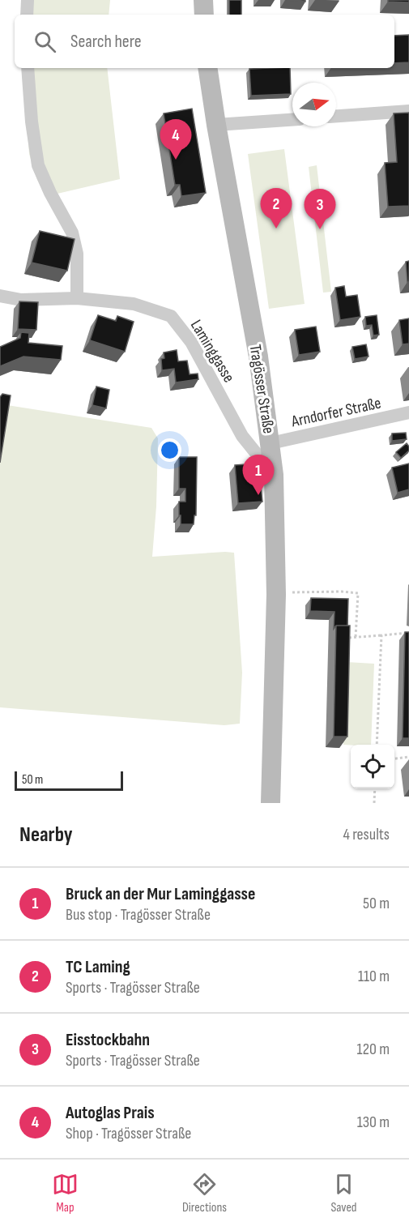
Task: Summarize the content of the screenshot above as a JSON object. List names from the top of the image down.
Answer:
{
  "streets": {
    "main road": ["Tragösser Straße"],
    "street": ["Laminggasse", "Arndorfer Straße"]
  },
  "crossings": [
    ["Laminggasse", "Tragösser Straße"],
    ["Tragösser Straße", "Arndorfer Straße"]
  ],
  "scale_bar": "50 m",
  "north": "right",
  "page": {
    "search": "Search here",
    "pins": [
      "4",
      "2",
      "3",
      "1"
    ],
    "scale": "50 m",
    "heading": ["Nearby", "4 results"],
    "list": [
      {
        "mark": "1",
        "name": "Bruck an der Mur Laminggasse",
        "note": "Bus stop · Tragösser Straße",
        "value": "50 m"
      },
      {
        "mark": "2",
        "name": "TC Laming",
        "note": "Sports · Tragösser Straße",
        "value": "110 m"
      },
      {
        "mark": "3",
        "name": "Eisstockbahn",
        "note": "Sports · Tragösser Straße",
        "value": "120 m"
      },
      {
        "mark": "4",
        "name": "Autoglas Prais",
        "note": "Shop · Tragösser Straße",
        "value": "130 m"
      }
    ],
    "nav": ["Map", "Directions", "Saved"]
  }
}
